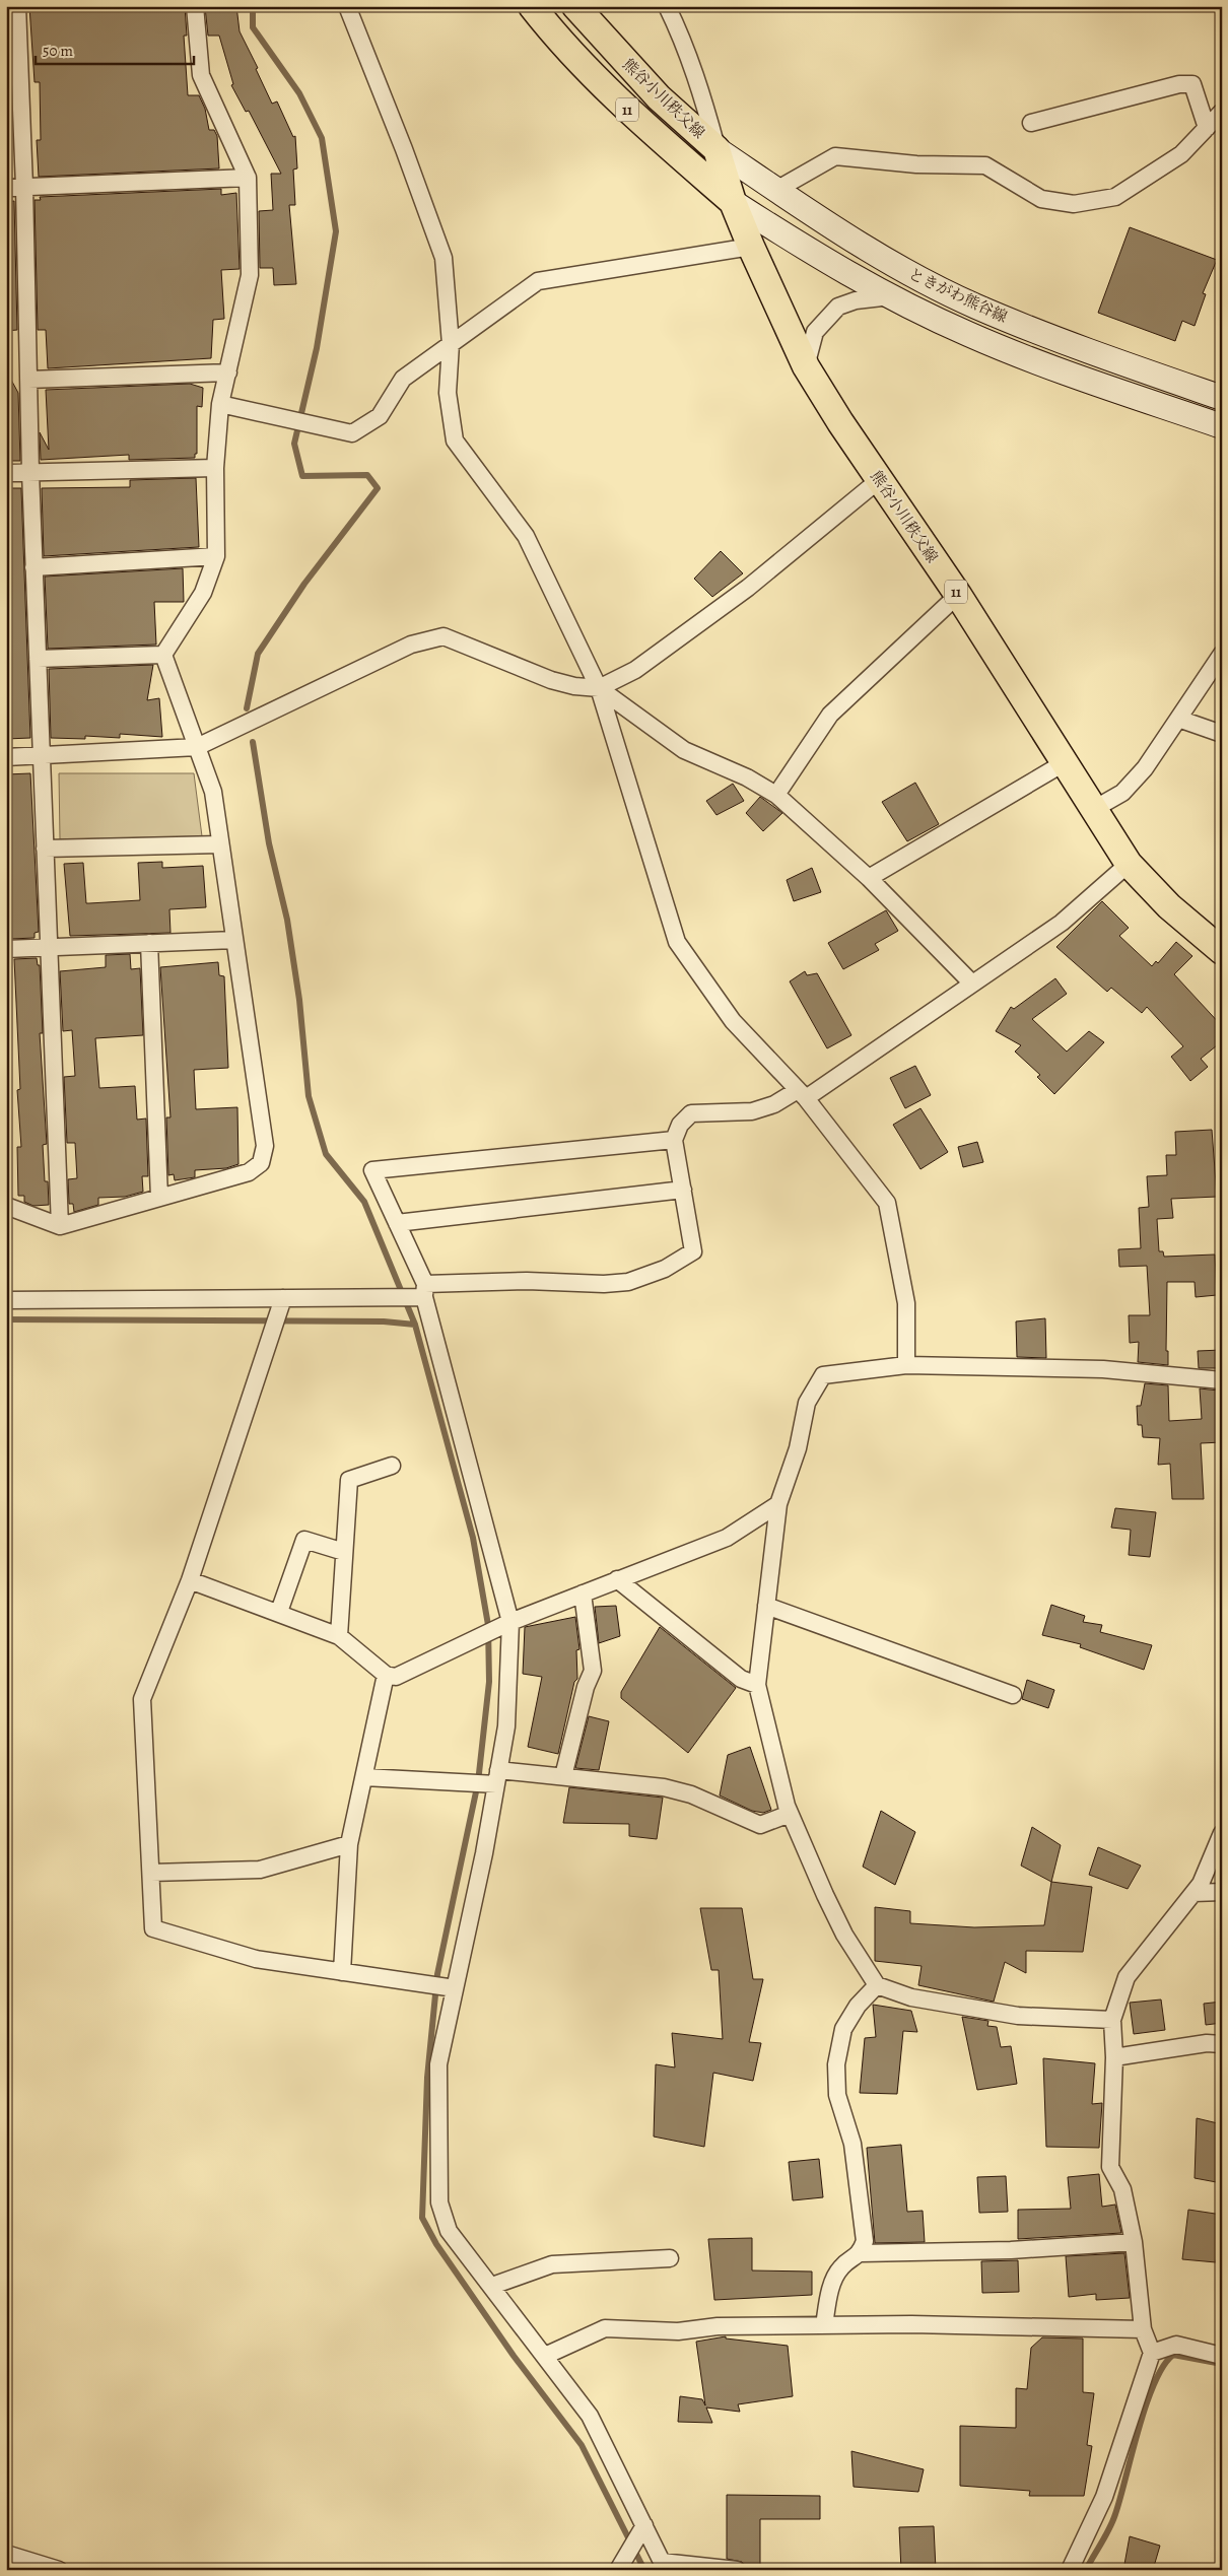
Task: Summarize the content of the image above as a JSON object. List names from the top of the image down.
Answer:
{
  "streets": {
    "main road": ["熊谷小川秩父線", "11", "ときがわ熊谷線"]
  },
  "crossings": [
    ["熊谷小川秩父線", "ときがわ熊谷線"]
  ],
  "scale_bar": "50 m"
}
